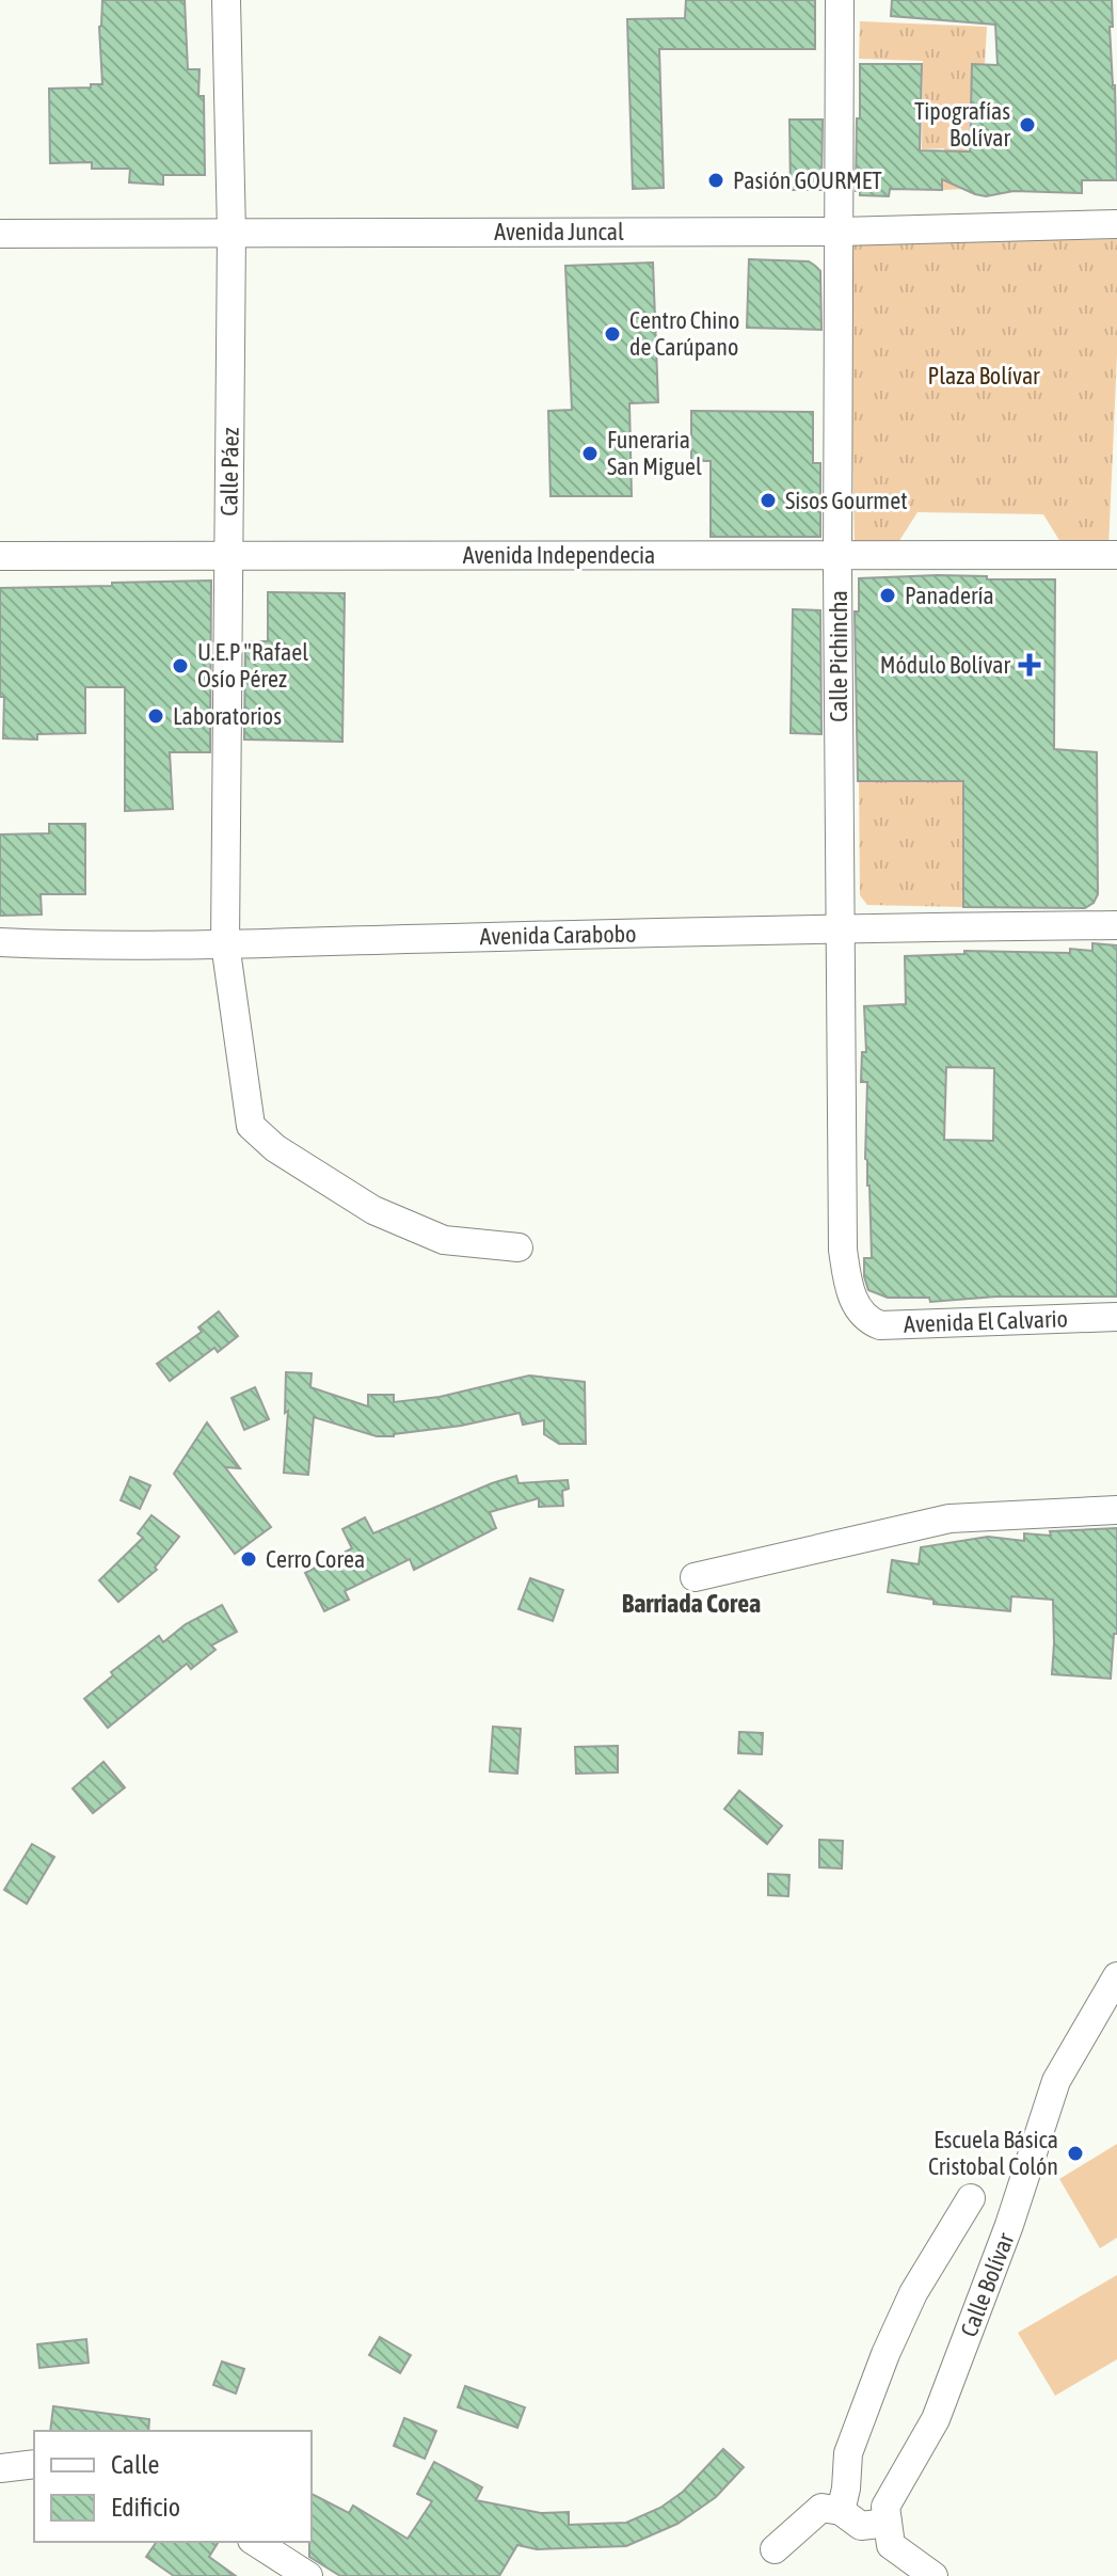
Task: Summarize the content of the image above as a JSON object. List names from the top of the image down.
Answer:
{
  "streets": {
    "street": [
      "Avenida Juncal",
      "Calle Páez",
      "Avenida Independecia",
      "Calle Pichincha",
      "Avenida Carabobo",
      "Avenida El Calvario",
      "Calle Bolívar"
    ]
  },
  "crossings": [
    ["Avenida Juncal", "Calle Páez"],
    ["Avenida Juncal", "Calle Pichincha"],
    ["Calle Páez", "Avenida Independecia"],
    ["Calle Páez", "Avenida Carabobo"],
    ["Avenida Independecia", "Calle Pichincha"],
    ["Calle Pichincha", "Avenida Carabobo"],
    ["Calle Pichincha", "Avenida El Calvario"]
  ],
  "districts": ["Barriada Corea"],
  "parks": ["Plaza Bolívar"],
  "places": {
    "other": [
      "Tipografías Bolívar",
      "Pasión GOURMET",
      "Centro Chino de Carúpano",
      "Funeraria San Miguel",
      "Sisos Gourmet",
      "Panadería",
      "U.E.P \"Rafael Osío Pérez",
      "Laboratorios",
      "Cerro Corea",
      "Escuela Básica Cristobal Colón"
    ],
    "health": ["Módulo Bolívar"]
  },
  "legend": ["Calle", "Edificio"]
}
